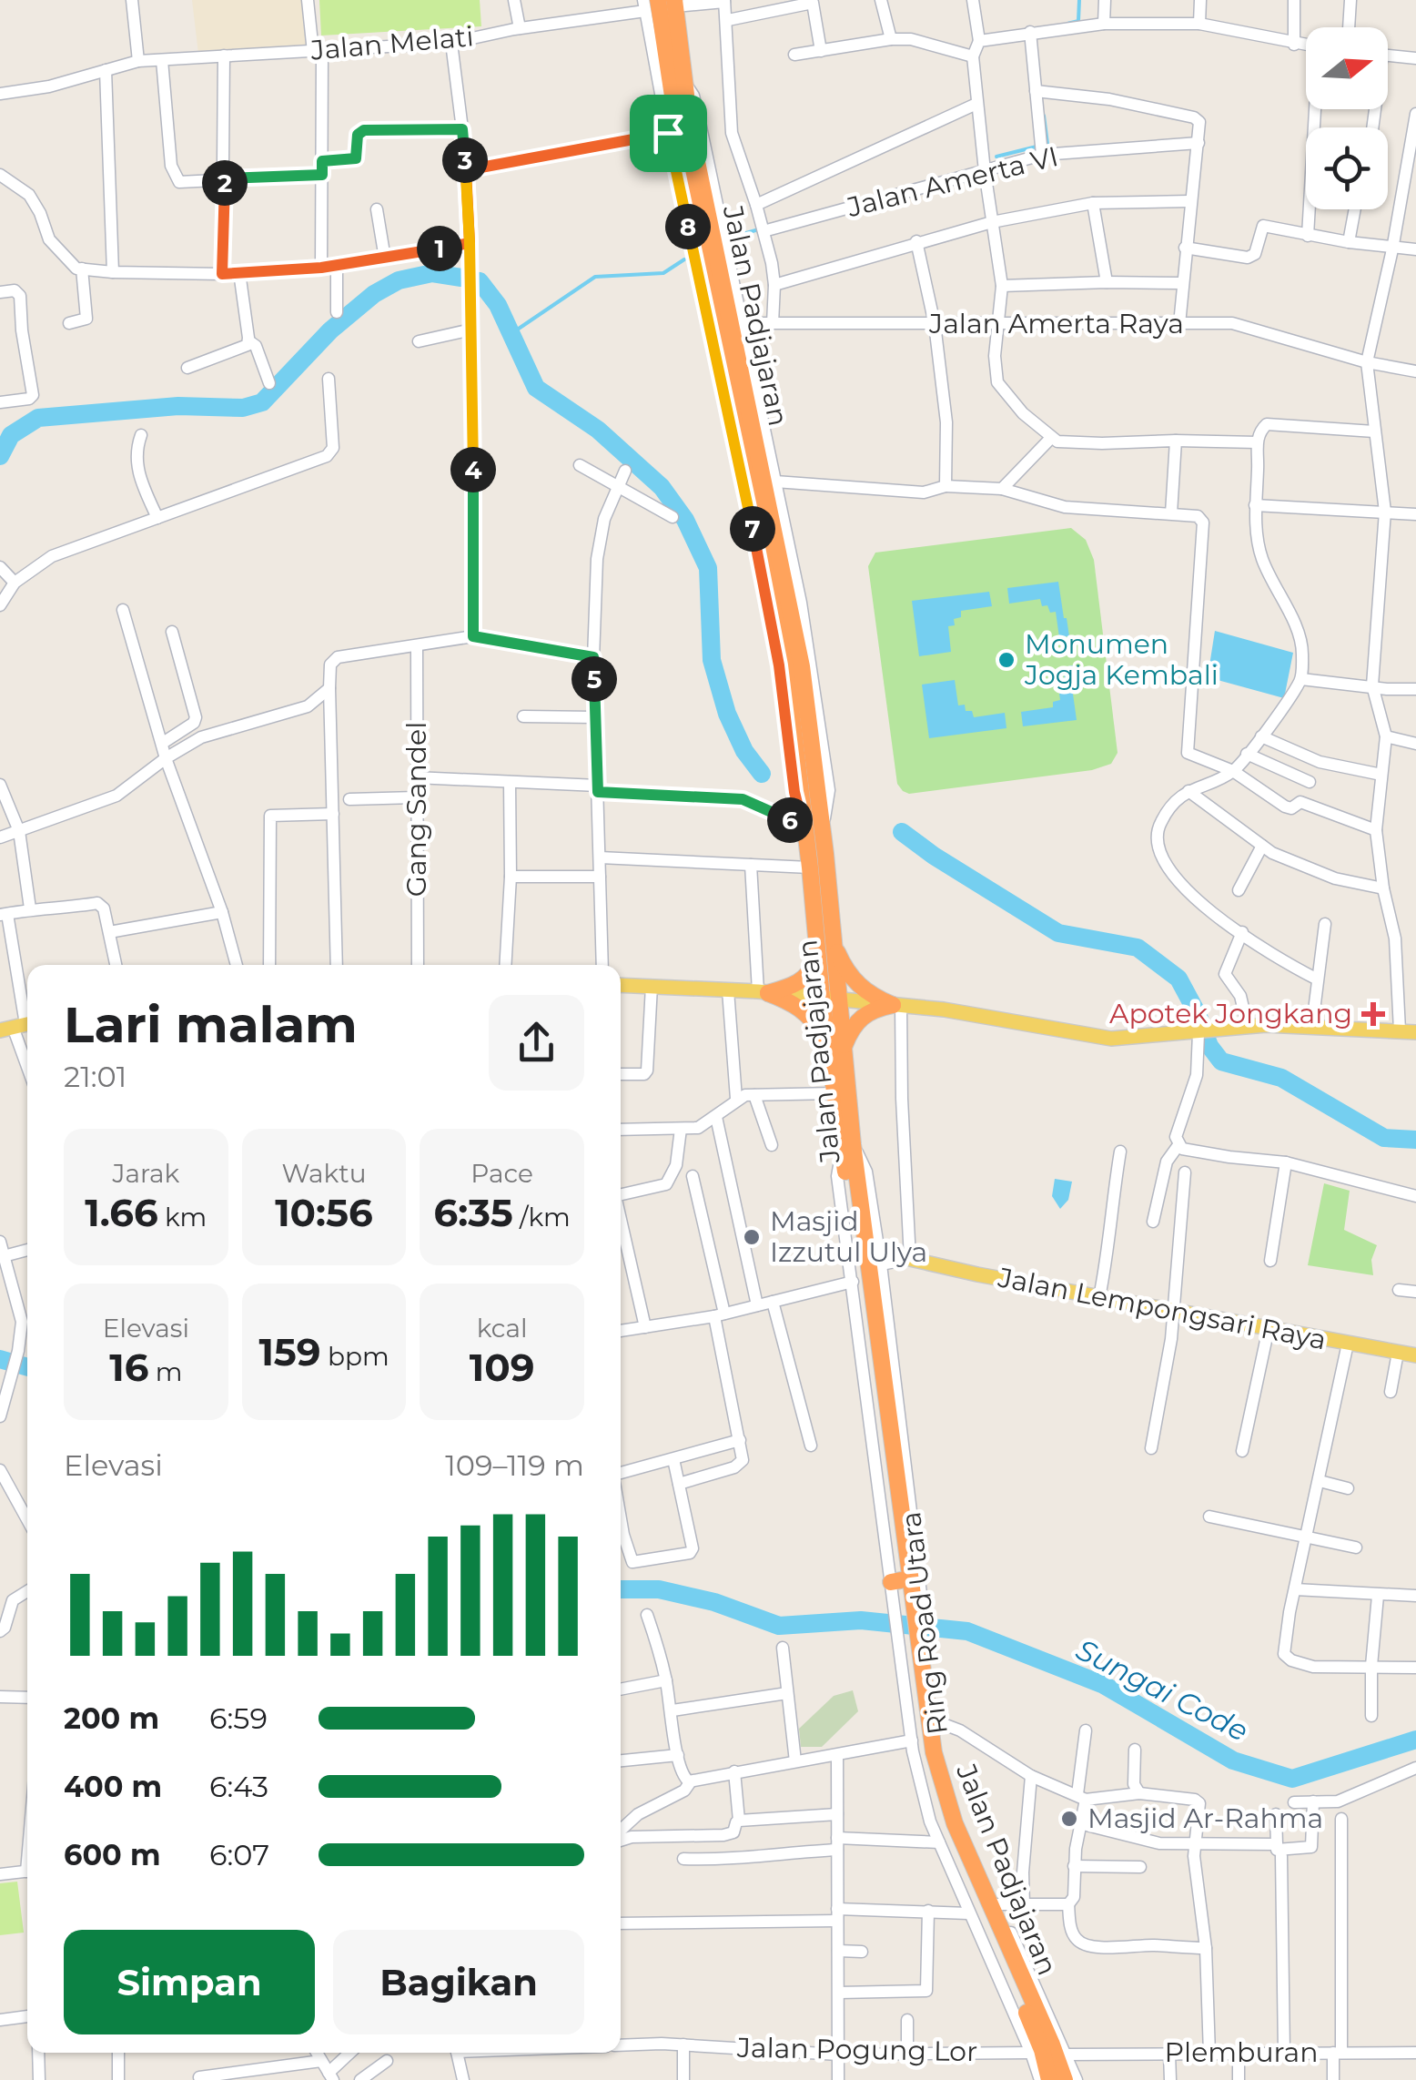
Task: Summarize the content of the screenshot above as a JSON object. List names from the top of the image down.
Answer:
{
  "streets": {
    "highway": ["Jalan Padjajaran"],
    "main road": ["Jalan Lempongsari Raya"],
    "street": [
      "Jalan Melati",
      "Jalan Amerta VI",
      "Jalan Amerta Raya",
      "Gang Sandel",
      "Ring Road Utara",
      "Jalan Pogung Lor",
      "Plemburan"
    ]
  },
  "crossings": [
    ["Jalan Melati", "Jalan Padjajaran"],
    ["Jalan Padjajaran", "Ring Road Utara"],
    ["Ring Road Utara", "Jalan Pogung Lor"],
    ["Ring Road Utara", "Plemburan"]
  ],
  "water": ["Sungai Code"],
  "places": {
    "other": ["Monumen Jogja Kembali", "Masjid Izzutul Ulya", "Masjid Ar-Rahma"],
    "health": ["Apotek Jongkang"]
  },
  "north": "right",
  "page": {
    "pins": [
      "3",
      "2",
      "8",
      "1",
      "4",
      "7",
      "5",
      "6"
    ],
    "heading": ["Lari malam", "21:01"],
    "stats": [
      ["Jarak", "1.66 km"],
      ["Waktu", "10:56"],
      ["Pace", "6:35 /km"],
      ["Elevasi", "16 m"],
      ["159 bpm"],
      ["kcal", "109"]
    ],
    "chart": ["Elevasi", "109–119 m"],
    "list": [
      {
        "name": "200 m",
        "note": "6:59"
      },
      {
        "name": "400 m",
        "note": "6:43"
      },
      {
        "name": "600 m",
        "note": "6:07"
      }
    ],
    "buttons": ["Simpan", "Bagikan"]
  }
}
